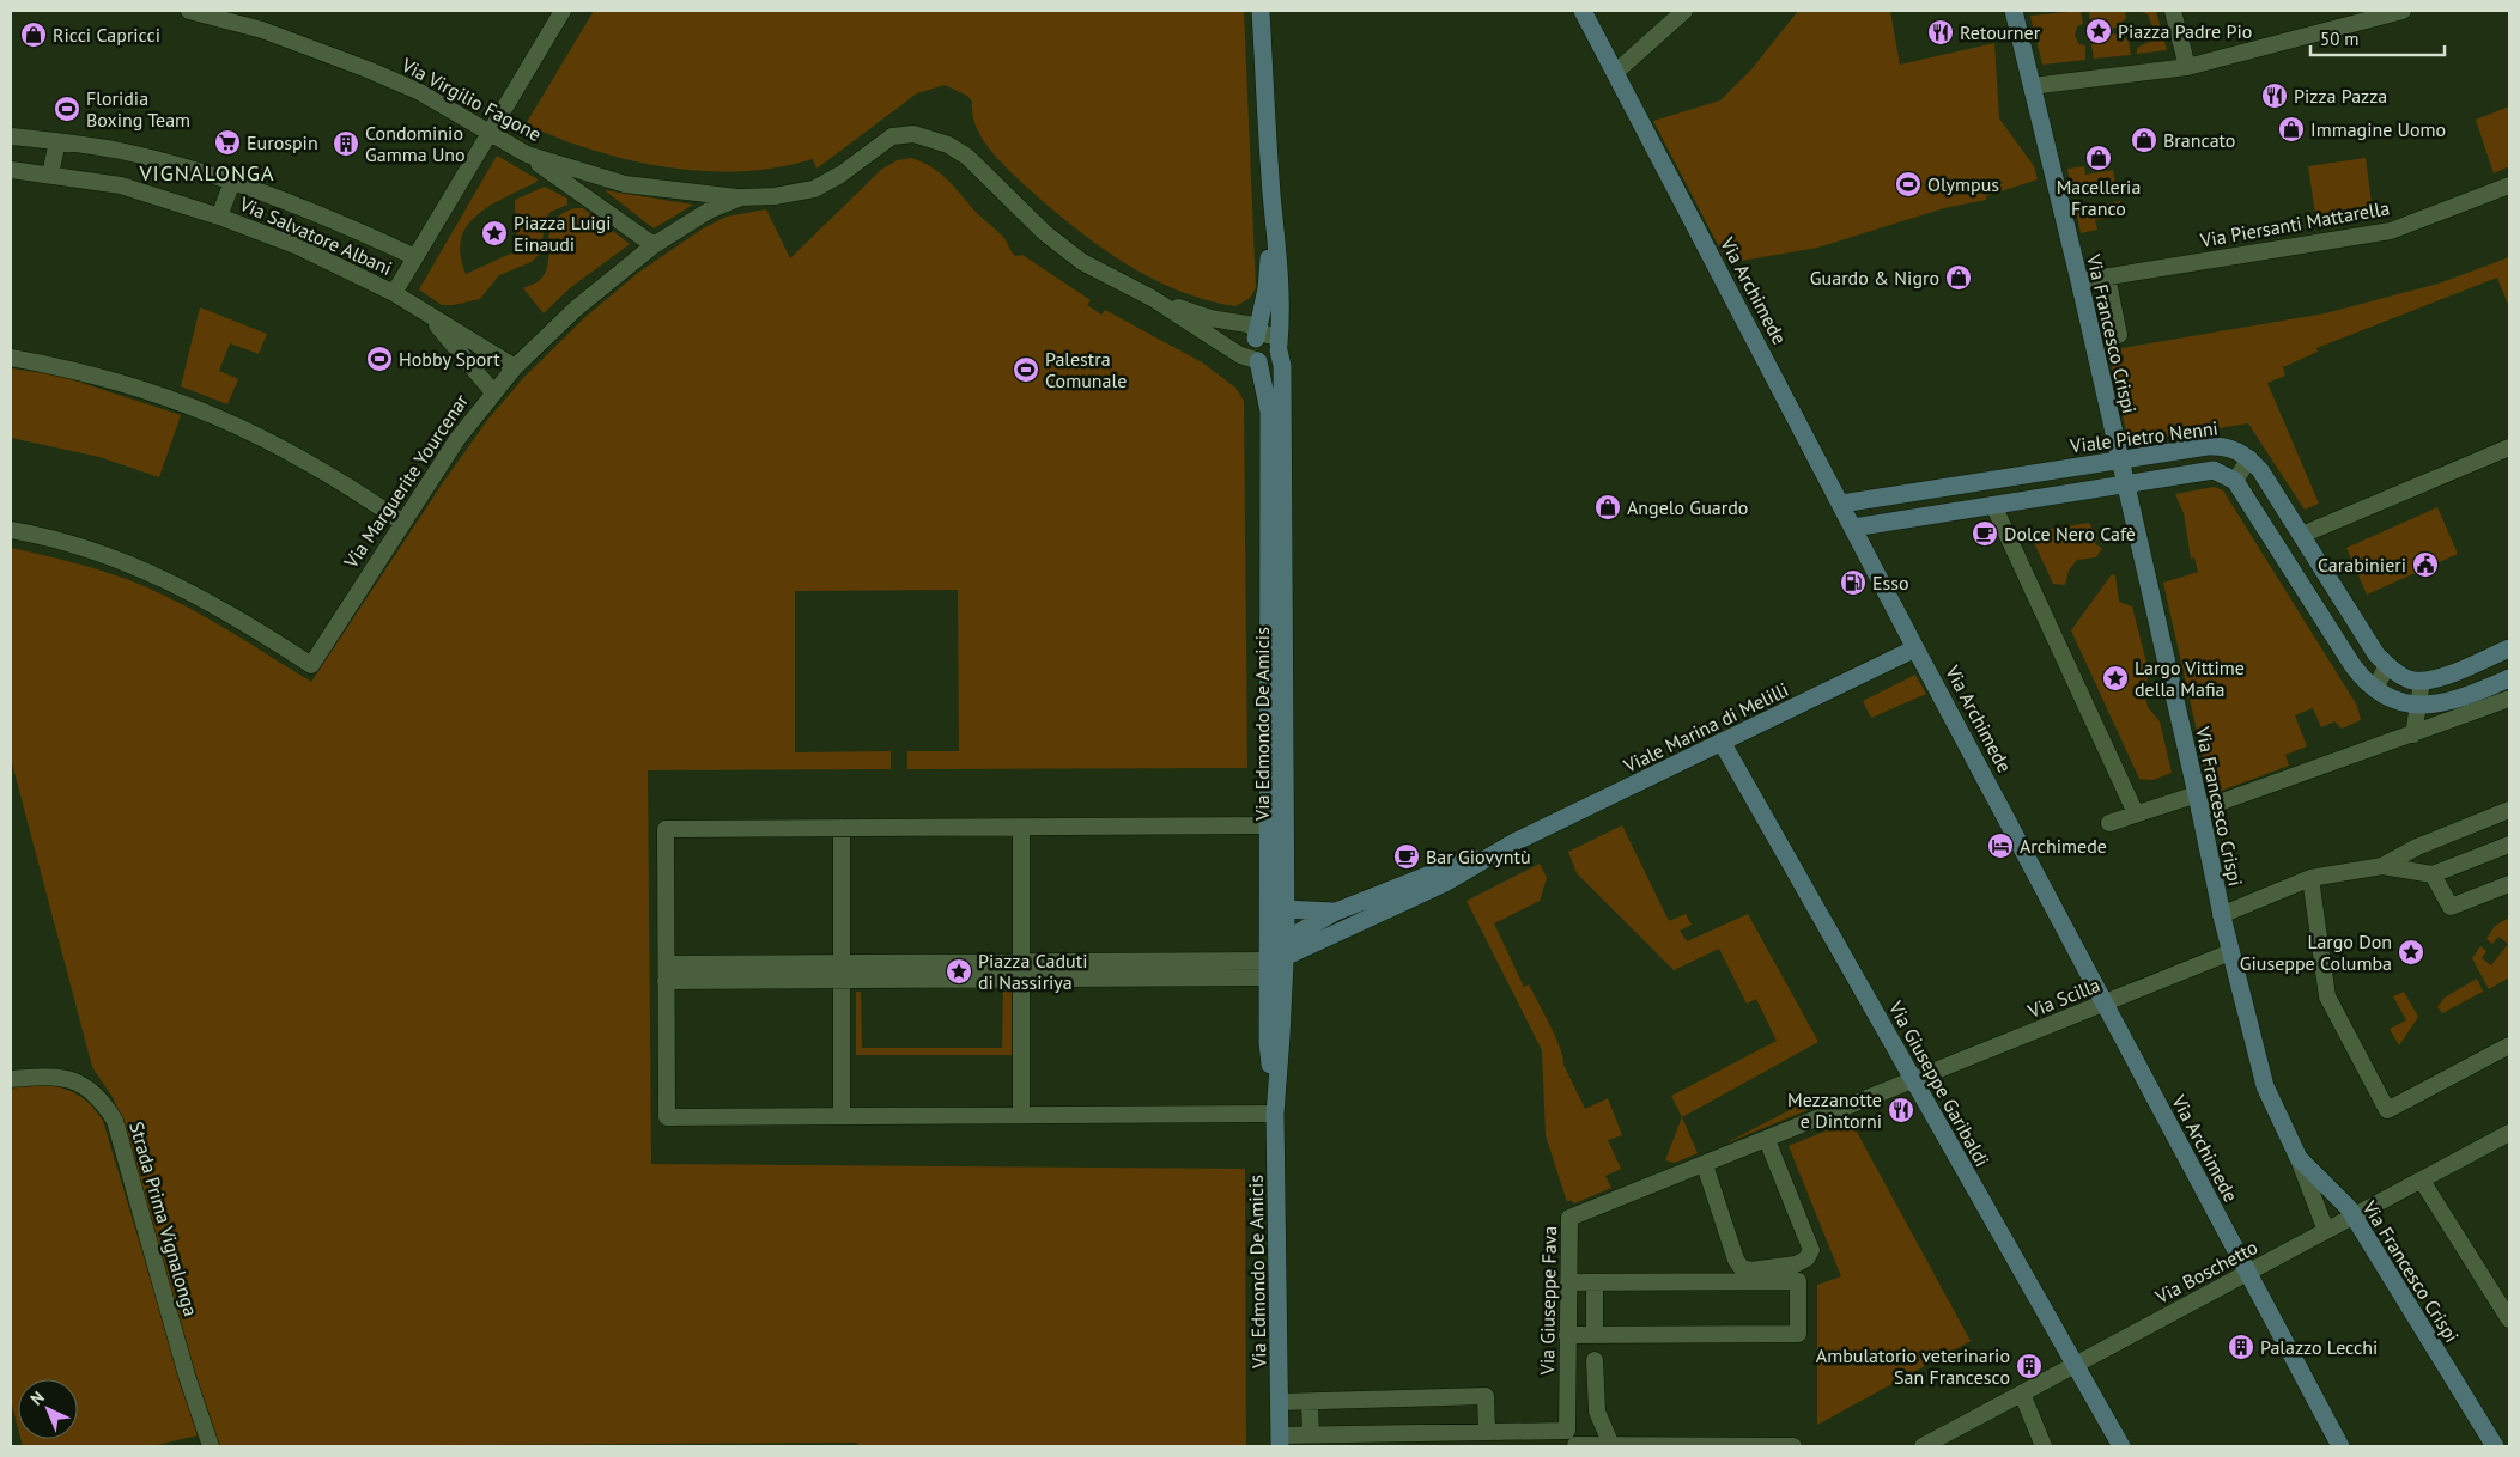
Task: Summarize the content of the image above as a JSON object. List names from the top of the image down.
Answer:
{
  "streets": {
    "street": [
      "Via Virgilio Fagone",
      "Via Piersanti Mattarella",
      "Via Salvatore Albani",
      "Via Archimede",
      "Via Francesco Crispi",
      "Viale Pietro Nenni",
      "Via Marguerite Yourcenar",
      "Via Edmondo De Amicis",
      "Viale Marina di Melilli",
      "Via Scilla",
      "Via Giuseppe Garibaldi",
      "Strada Prima Vignalonga",
      "Via Boschetto",
      "Via Giuseppe Fava"
    ]
  },
  "crossings": [
    ["Via Virgilio Fagone", "Via Marguerite Yourcenar"],
    ["Via Piersanti Mattarella", "Via Francesco Crispi"],
    ["Via Salvatore Albani", "Via Marguerite Yourcenar"],
    ["Via Archimede", "Viale Pietro Nenni"],
    ["Via Archimede", "Viale Marina di Melilli"],
    ["Via Archimede", "Via Scilla"],
    ["Via Archimede", "Via Boschetto"],
    ["Via Francesco Crispi", "Viale Pietro Nenni"],
    ["Via Francesco Crispi", "Via Scilla"],
    ["Via Francesco Crispi", "Via Boschetto"],
    ["Via Edmondo De Amicis", "Viale Marina di Melilli"],
    ["Viale Marina di Melilli", "Via Giuseppe Garibaldi"],
    ["Via Scilla", "Via Giuseppe Garibaldi"],
    ["Via Scilla", "Via Giuseppe Fava"],
    ["Via Giuseppe Garibaldi", "Via Boschetto"],
    ["Via Giuseppe Garibaldi", "Via Giuseppe Fava"]
  ],
  "districts": ["VIGNALONGA"],
  "places": {
    "place": [
      "Piazza Padre Pio",
      "Piazza Luigi Einaudi",
      "Largo Vittime della Mafia",
      "Largo Don Giuseppe Columba",
      "Piazza Caduti di Nassiriya"
    ],
    "restaurant": ["Retourner", "Pizza Pazza", "Mezzanotte e Dintorni"],
    "shop": [
      "Ricci Capricci",
      "Immagine Uomo",
      "Brancato",
      "Macelleria Franco",
      "Guardo & Nigro",
      "Angelo Guardo"
    ],
    "sports": [
      "Floridia Boxing Team",
      "Olympus",
      "Hobby Sport",
      "Palestra Comunale"
    ],
    "supermarket": ["Eurospin"],
    "building": ["Condominio Gamma Uno", "Palazzo Lecchi", "Ambulatorio veterinario San Francesco"],
    "cafe": ["Dolce Nero Cafè", "Bar Giovyntù"],
    "public building": ["Carabinieri"],
    "fuel station": ["Esso"],
    "hotel": ["Archimede"]
  },
  "scale_bar": "50 m",
  "north": "top left"
}
